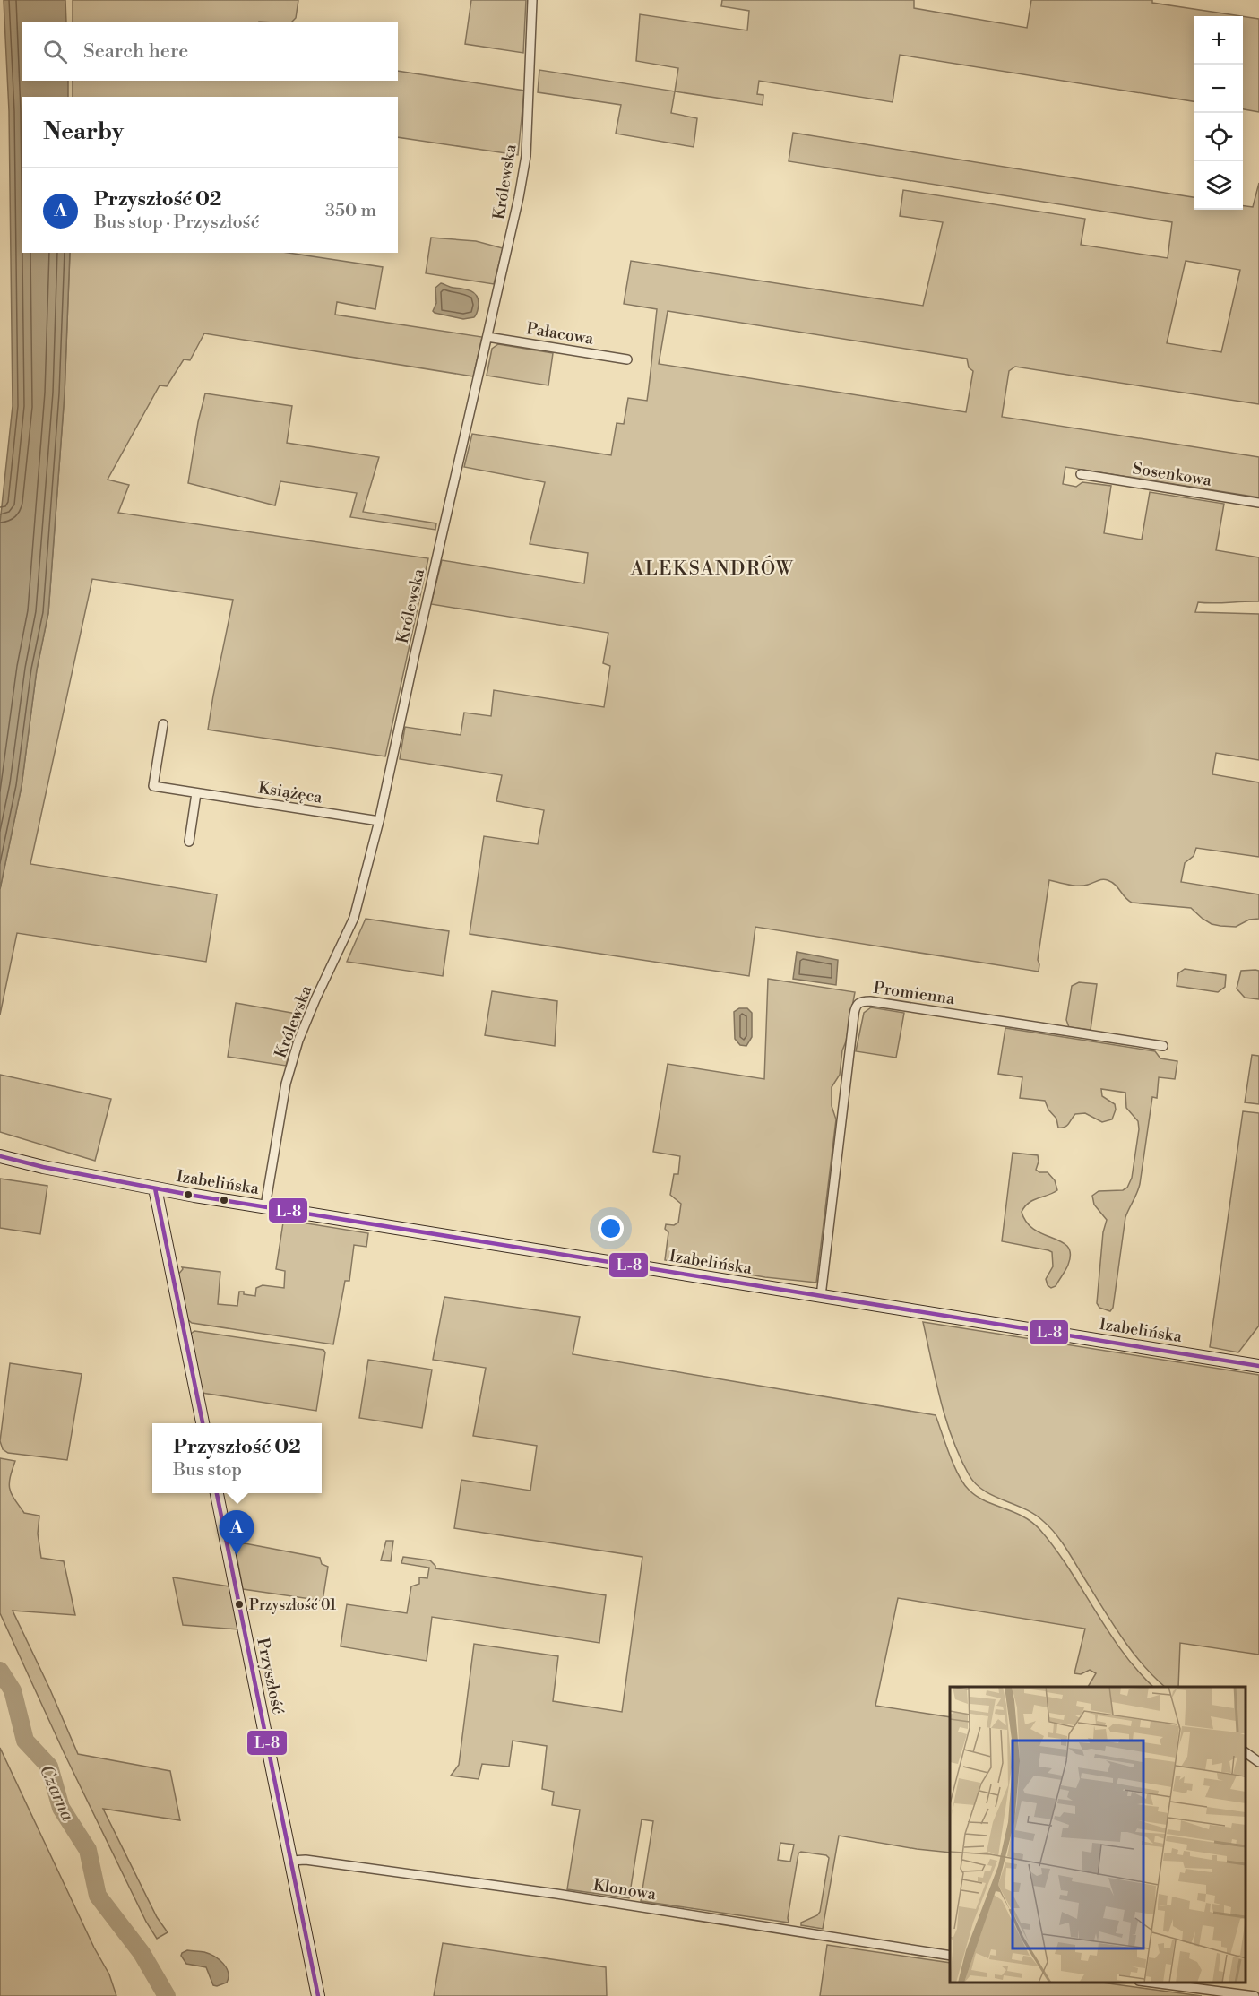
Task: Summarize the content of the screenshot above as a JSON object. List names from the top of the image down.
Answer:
{
  "streets": {
    "street": [
      "Królewska",
      "Pałacowa",
      "Sosenkowa",
      "Książęca",
      "Promienna",
      "Izabelińska",
      "Przyszłość",
      "Klonowa"
    ]
  },
  "crossings": [
    ["Królewska", "Pałacowa"],
    ["Królewska", "Książęca"],
    ["Królewska", "Izabelińska"],
    ["Promienna", "Izabelińska"],
    ["Przyszłość", "Klonowa"]
  ],
  "districts": ["ALEKSANDRÓW"],
  "water": ["Czarna"],
  "places": ["Przyszłość 01"],
  "lines": ["transit line L-8"],
  "page": {
    "map_buttons": ["+", "−"],
    "search": "Search here",
    "heading": "Nearby",
    "list": [
      {
        "mark": "A",
        "name": "Przyszłość 02",
        "note": "Bus stop · Przyszłość",
        "value": "350 m"
      }
    ],
    "popup": ["Przyszłość 02", "Bus stop"],
    "pins": "A"
  }
}
